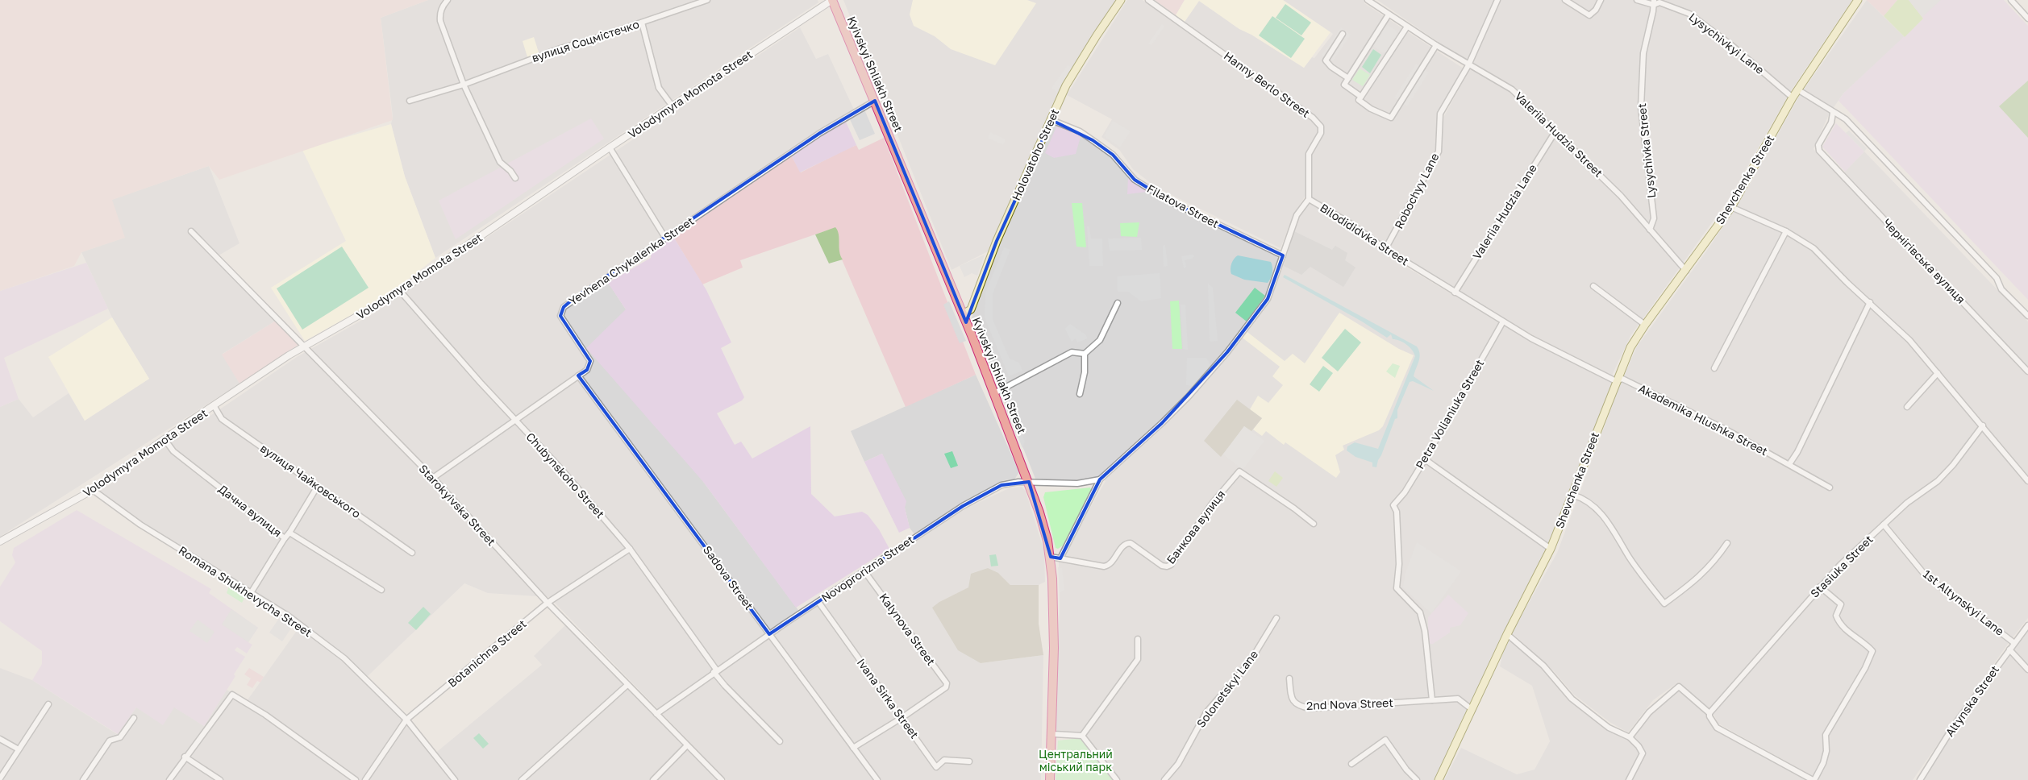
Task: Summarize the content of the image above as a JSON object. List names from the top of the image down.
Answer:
{
  "streets": {
    "highway": ["Kyivskyi Shliakh Street"],
    "main road": ["Holovatoho Street", "Shevchenka Street"],
    "street": [
      "вулиця Соцмістечко",
      "Lysychivkyi Lane",
      "Hanny Berlo Street",
      "Volodymyra Momota Street",
      "Valeriia Hudzia Street",
      "Lysychivka Street",
      "Robochyy Lane",
      "Filatova Street",
      "Valeriia Hudzia Lane",
      "Bilodididvka Street",
      "Yevhena Chykalenka Street",
      "Чернігівська вулиця",
      "Petra Volianiuka Street",
      "Akademika Hlushka Street",
      "Chubynskoho Street",
      "вулиця Чайковського",
      "Starokyivska Street",
      "Дачна вулиця",
      "Банкова вулиця",
      "Stasiuka Street",
      "Novoprorizna Street",
      "Sadova Street",
      "Romana Shukhevycha Street",
      "1st Altynskyi Lane",
      "Kalynova Street",
      "Botanichna Street",
      "Solonetskyi Lane",
      "Ivana Sirka Street",
      "Altynska Street",
      "2nd Nova Street"
    ]
  },
  "crossings": [
    ["Lysychivkyi Lane", "Lysychivka Street"],
    ["Lysychivkyi Lane", "Shevchenka Street"],
    ["Kyivskyi Shliakh Street", "Volodymyra Momota Street"],
    ["Kyivskyi Shliakh Street", "Holovatoho Street"],
    ["Kyivskyi Shliakh Street", "Yevhena Chykalenka Street"],
    ["Kyivskyi Shliakh Street", "Банкова вулиця"],
    ["Kyivskyi Shliakh Street", "Novoprorizna Street"],
    ["Hanny Berlo Street", "Bilodididvka Street"],
    ["Volodymyra Momota Street", "Chubynskoho Street"],
    ["Volodymyra Momota Street", "вулиця Чайковського"],
    ["Volodymyra Momota Street", "Starokyivska Street"],
    ["Volodymyra Momota Street", "Дачна вулиця"],
    ["Volodymyra Momota Street", "Romana Shukhevycha Street"],
    ["Valeriia Hudzia Street", "Lysychivka Street"],
    ["Valeriia Hudzia Street", "Shevchenka Street"],
    ["Valeriia Hudzia Street", "Robochyy Lane"],
    ["Valeriia Hudzia Street", "Valeriia Hudzia Lane"],
    ["Holovatoho Street", "Filatova Street"],
    ["Shevchenka Street", "Bilodididvka Street"],
    ["Shevchenka Street", "Akademika Hlushka Street"],
    ["Shevchenka Street", "2nd Nova Street"],
    ["Robochyy Lane", "Bilodididvka Street"],
    ["Filatova Street", "Bilodididvka Street"],
    ["Valeriia Hudzia Lane", "Bilodididvka Street"],
    ["Bilodididvka Street", "Petra Volianiuka Street"],
    ["Bilodididvka Street", "Akademika Hlushka Street"],
    ["Bilodididvka Street", "Банкова вулиця"],
    ["Bilodididvka Street", "Novoprorizna Street"],
    ["Yevhena Chykalenka Street", "Chubynskoho Street"],
    ["Yevhena Chykalenka Street", "Starokyivska Street"],
    ["Yevhena Chykalenka Street", "Sadova Street"],
    ["Petra Volianiuka Street", "2nd Nova Street"],
    ["Chubynskoho Street", "Novoprorizna Street"],
    ["Chubynskoho Street", "Botanichna Street"],
    ["Starokyivska Street", "Novoprorizna Street"],
    ["Starokyivska Street", "Botanichna Street"],
    ["Stasiuka Street", "1st Altynskyi Lane"],
    ["Novoprorizna Street", "Sadova Street"],
    ["Novoprorizna Street", "Kalynova Street"],
    ["Novoprorizna Street", "Ivana Sirka Street"],
    ["Romana Shukhevycha Street", "Botanichna Street"],
    ["1st Altynskyi Lane", "Altynska Street"],
    ["Kalynova Street", "Ivana Sirka Street"]
  ],
  "parks": ["Центральний міський парк"]
}
